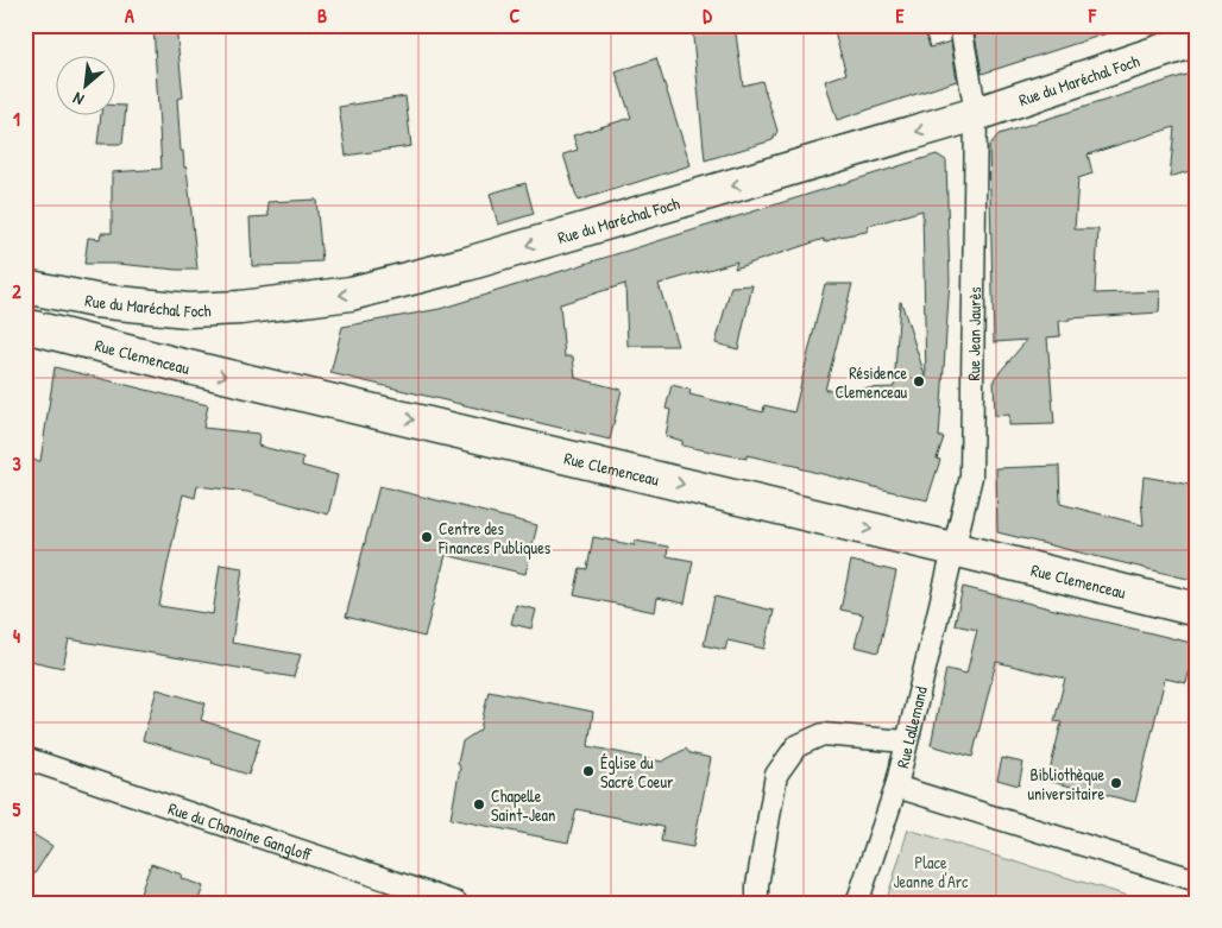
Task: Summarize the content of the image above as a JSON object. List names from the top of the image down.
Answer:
{
  "streets": {
    "main road": ["Rue du Maréchal Foch", "Rue Clemenceau"],
    "street": ["Rue Jean Jaurès", "Rue Lallemand", "Rue du Chanoine Gangloff"]
  },
  "crossings": [
    ["Rue du Maréchal Foch", "Rue Jean Jaurès"],
    ["Rue Jean Jaurès", "Rue Clemenceau"],
    ["Rue Jean Jaurès", "Rue Lallemand"],
    ["Rue Clemenceau", "Rue Lallemand"]
  ],
  "one_way": ["Rue du Maréchal Foch", "Rue Clemenceau"],
  "parks": ["Place Jeanne d'Arc"],
  "places": [
    "Résidence Clemenceau",
    "Centre des Finances Publiques",
    "Église du Sacré Coeur",
    "Bibliothèque universitaire",
    "Chapelle Saint-Jean"
  ],
  "north": "bottom left",
  "grid": {
    "columns": [
      "A",
      "B",
      "C",
      "D",
      "E",
      "F"
    ],
    "rows": [
      "1",
      "2",
      "3",
      "4",
      "5"
    ]
  }
}
